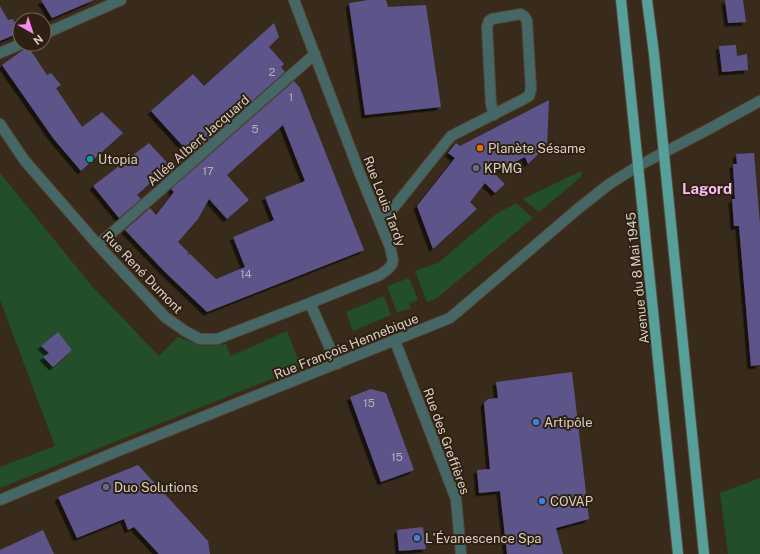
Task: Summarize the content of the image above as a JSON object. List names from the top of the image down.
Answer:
{
  "streets": {
    "main road": ["Avenue du 8 Mai 1945"],
    "street": [
      "Allée Albert Jacquard",
      "Rue Louis Tardy",
      "Rue René Dumont",
      "Rue François Hennebique",
      "Rue des Greffières"
    ]
  },
  "crossings": [
    ["Allée Albert Jacquard", "Rue Louis Tardy"],
    ["Allée Albert Jacquard", "Rue René Dumont"],
    ["Rue Louis Tardy", "Rue René Dumont"],
    ["Avenue du 8 Mai 1945", "Rue François Hennebique"],
    ["Rue François Hennebique", "Rue des Greffières"]
  ],
  "districts": ["Lagord"],
  "places": [
    "Planète Sésame",
    "Utopia",
    "KPMG",
    "Artipôle",
    "Duo Solutions",
    "COVAP",
    "L'Évanescence Spa"
  ],
  "house_numbers": [
    "2",
    "1",
    "5",
    "17",
    "14",
    "15",
    "15"
  ],
  "north": "bottom right"
}
